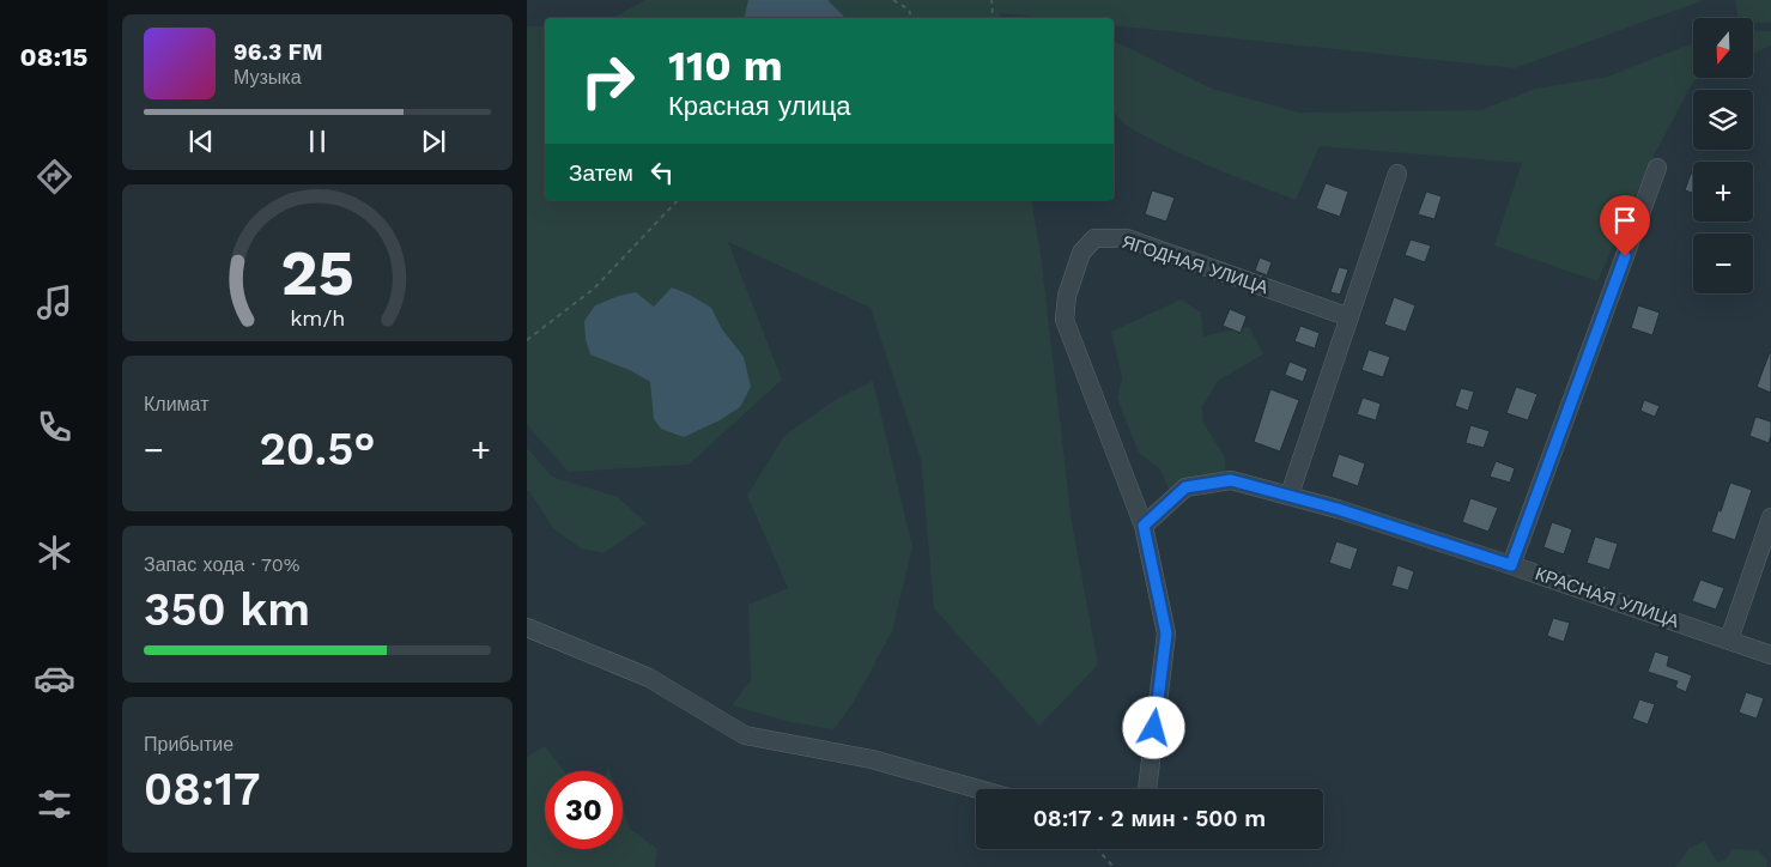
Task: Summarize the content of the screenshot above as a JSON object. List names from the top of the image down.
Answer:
{
  "streets": {
    "street": ["ЯГОДНАЯ УЛИЦА", "КРАСНАЯ УЛИЦА"]
  },
  "crossings": [
    ["ЯГОДНАЯ УЛИЦА", "КРАСНАЯ УЛИЦА"]
  ],
  "north": "bottom",
  "page": {
    "tabs": "08:15",
    "map_buttons": ["+", "−"],
    "turn": ["110 m", "Красная улица"],
    "song": ["96.3 FM", "Музыка"],
    "then": "Затем",
    "tile": [
      "Климат",
      ["Запас хода · 70%", "350 km"],
      ["Прибытие", "08:17"]
    ],
    "heat": ["−", "20.5°", "+"],
    "limit": "30",
    "trip": "08:17 · 2 мин · 500 m",
    "gauge": ["25", "km/h"]
  }
}
